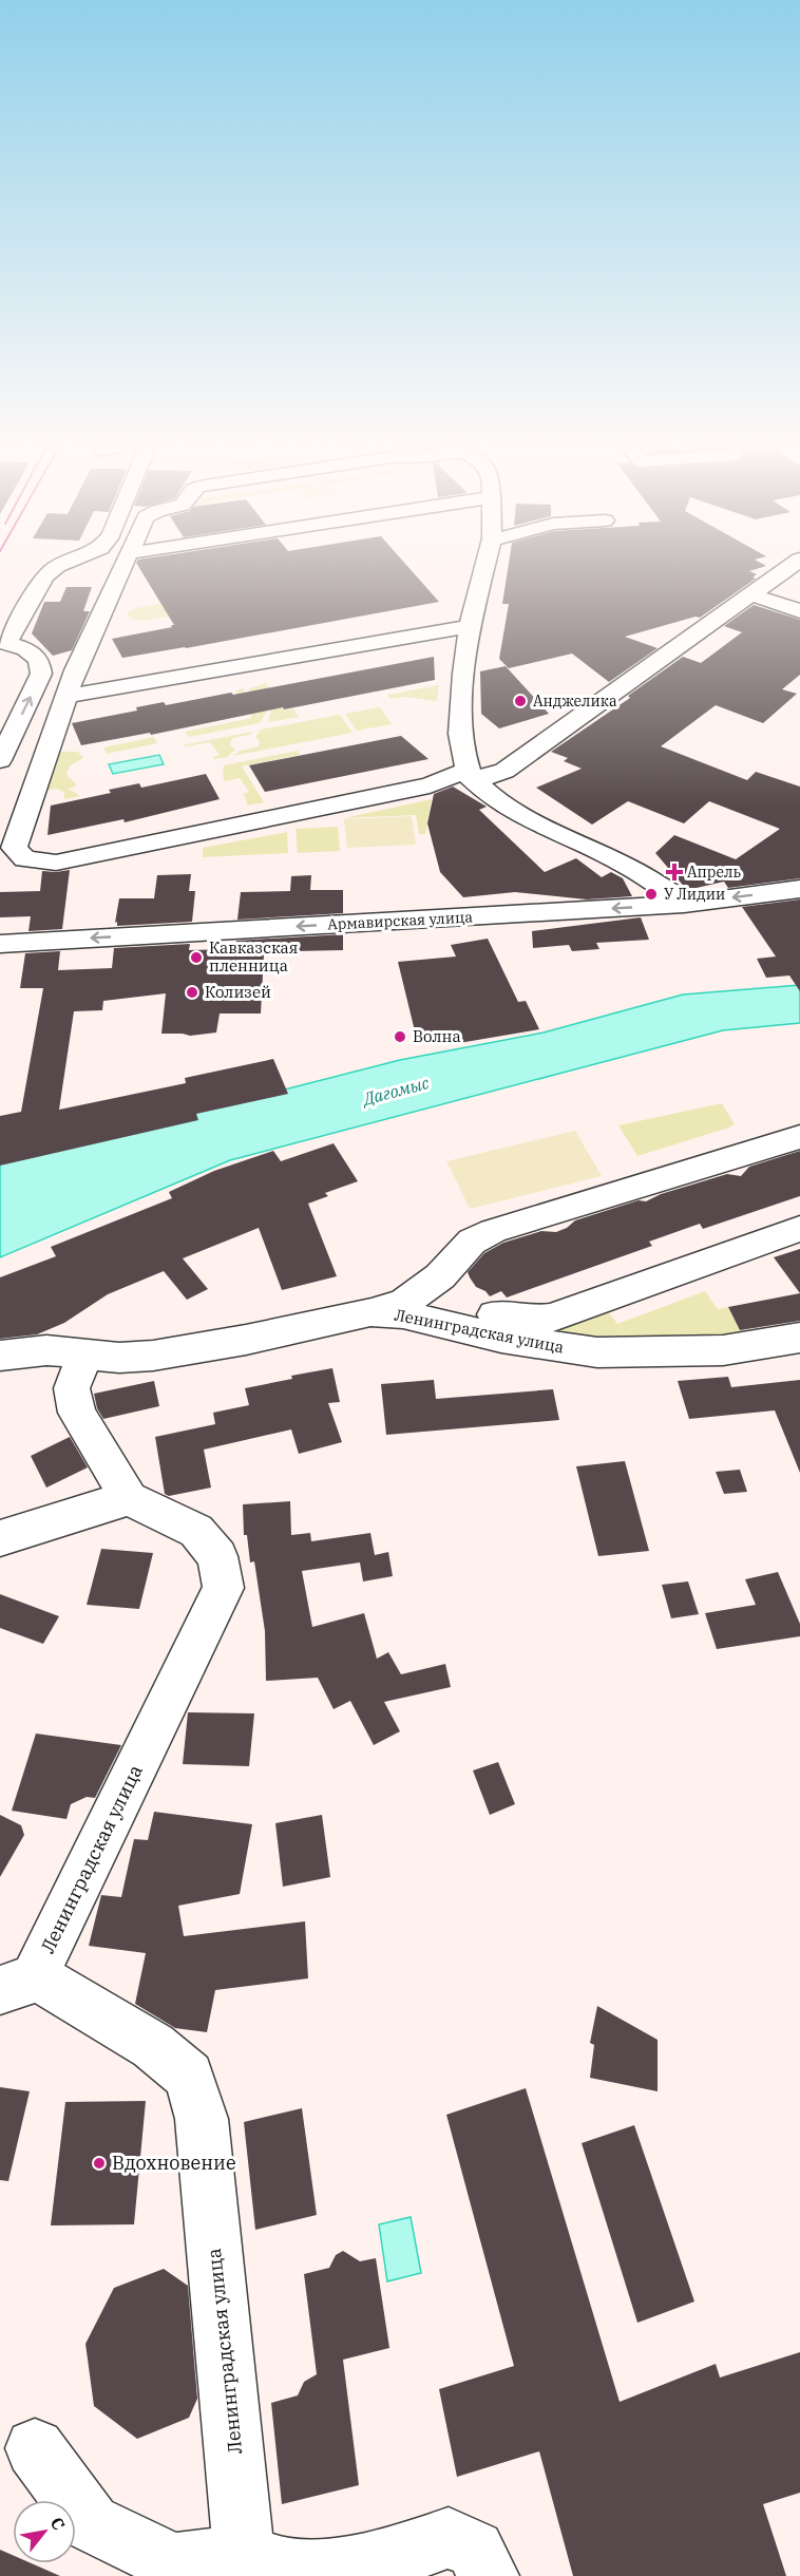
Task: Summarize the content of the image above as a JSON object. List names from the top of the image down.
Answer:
{
  "streets": {
    "street": ["Армавирская улица", "Ленинградская улица"]
  },
  "water": ["Дагомыс"],
  "places": {
    "other": [
      "Анджелика",
      "У Лидии",
      "Кавказская пленница",
      "Колизей",
      "Волна",
      "Вдохновение"
    ],
    "health": ["Апрель"]
  },
  "north": "top right"
}
